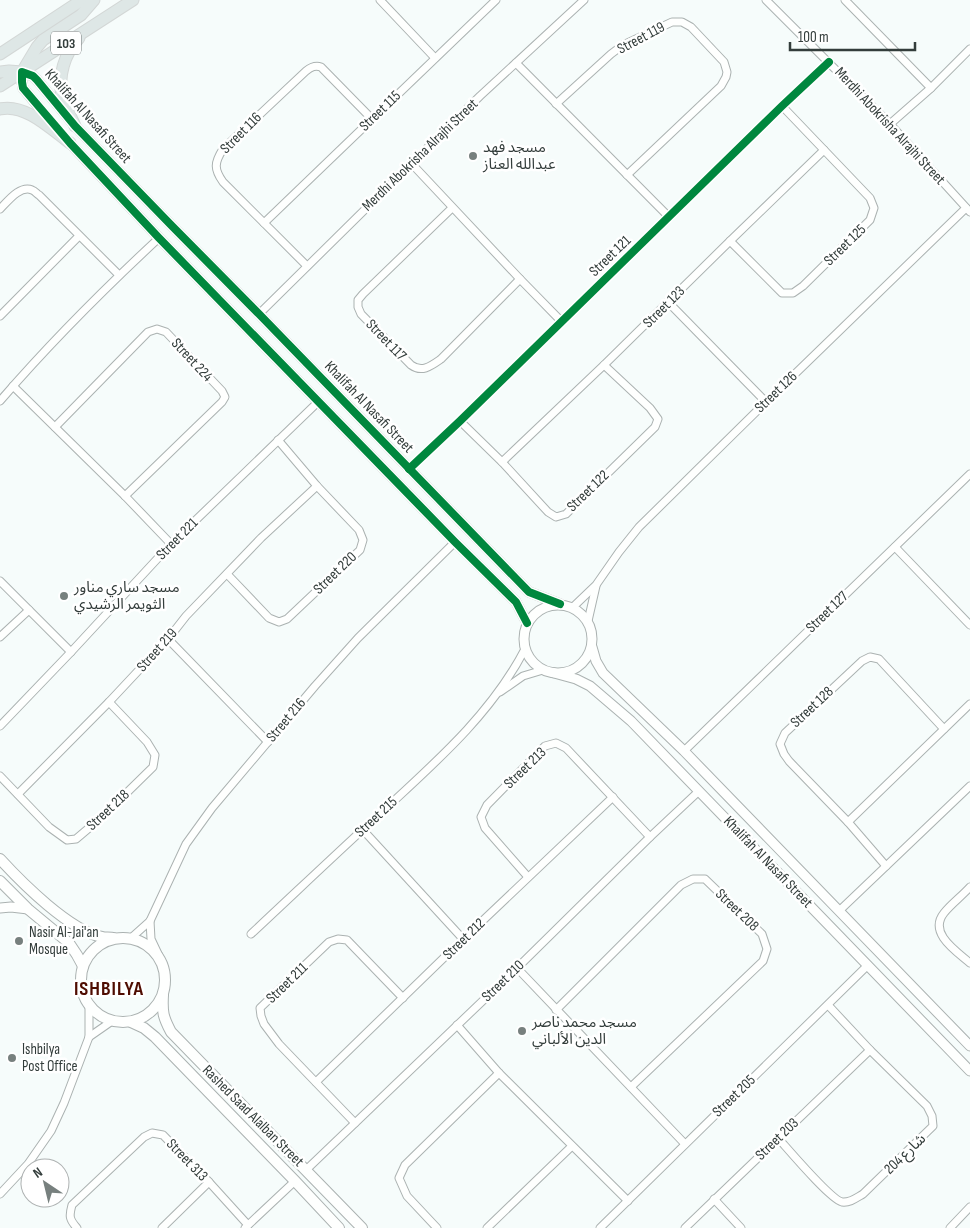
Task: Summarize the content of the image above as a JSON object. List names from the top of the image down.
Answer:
{
  "streets": {
    "main road": ["103", "Rashed Saad Alalban Street"],
    "street": [
      "Street 119",
      "Street 115",
      "Khalifah Al Nasafi Street",
      "Merdhi Abokrisha Alrajhi Street",
      "Street 116",
      "Street 125",
      "Street 121",
      "Street 123",
      "Street 117",
      "Street 224",
      "Street 126",
      "Street 122",
      "Street 221",
      "Street 220",
      "Street 127",
      "Street 219",
      "Street 128",
      "Street 216",
      "Street 213",
      "Street 218",
      "Street 215",
      "Street 208",
      "Street 212",
      "Street 210",
      "Street 211",
      "Street 205",
      "Street 203",
      "شارع 204",
      "Street 313"
    ]
  },
  "crossings": [
    ["103", "Khalifah Al Nasafi Street"],
    ["Street 115", "Street 116"],
    ["Khalifah Al Nasafi Street", "Merdhi Abokrisha Alrajhi Street"],
    ["Khalifah Al Nasafi Street", "Street 121"],
    ["Khalifah Al Nasafi Street", "Street 126"],
    ["Khalifah Al Nasafi Street", "Street 221"],
    ["Khalifah Al Nasafi Street", "Street 127"],
    ["Khalifah Al Nasafi Street", "Street 216"],
    ["Khalifah Al Nasafi Street", "Street 215"],
    ["Khalifah Al Nasafi Street", "Street 210"],
    ["Khalifah Al Nasafi Street", "Street 205"],
    ["Merdhi Abokrisha Alrajhi Street", "Street 116"],
    ["Merdhi Abokrisha Alrajhi Street", "Street 121"],
    ["Merdhi Abokrisha Alrajhi Street", "Street 126"],
    ["Street 125", "Street 121"],
    ["Street 125", "Street 123"],
    ["Street 121", "Street 122"],
    ["Street 123", "Street 122"],
    ["Street 126", "Street 215"],
    ["Street 221", "Street 220"],
    ["Street 220", "Street 219"],
    ["Street 219", "Street 218"],
    ["Street 216", "Rashed Saad Alalban Street"],
    ["Street 213", "Street 212"],
    ["Street 213", "Street 210"],
    ["Street 212", "Street 211"],
    ["Street 210", "Street 211"],
    ["Street 210", "Rashed Saad Alalban Street"],
    ["Street 205", "شارع 204"],
    ["Street 203", "شارع 204"]
  ],
  "districts": ["ISHBILYA"],
  "places": [
    "مسجد فهد عبدالله العناز",
    "مسجد ساري مناور الثويمر الرشيدي",
    "Nasir Al-Jai'an Mosque",
    "مسجد محمد ناصر الدين الألباني",
    "Ishbilya Post Office"
  ],
  "scale_bar": "100 m",
  "north": "top left"
}
